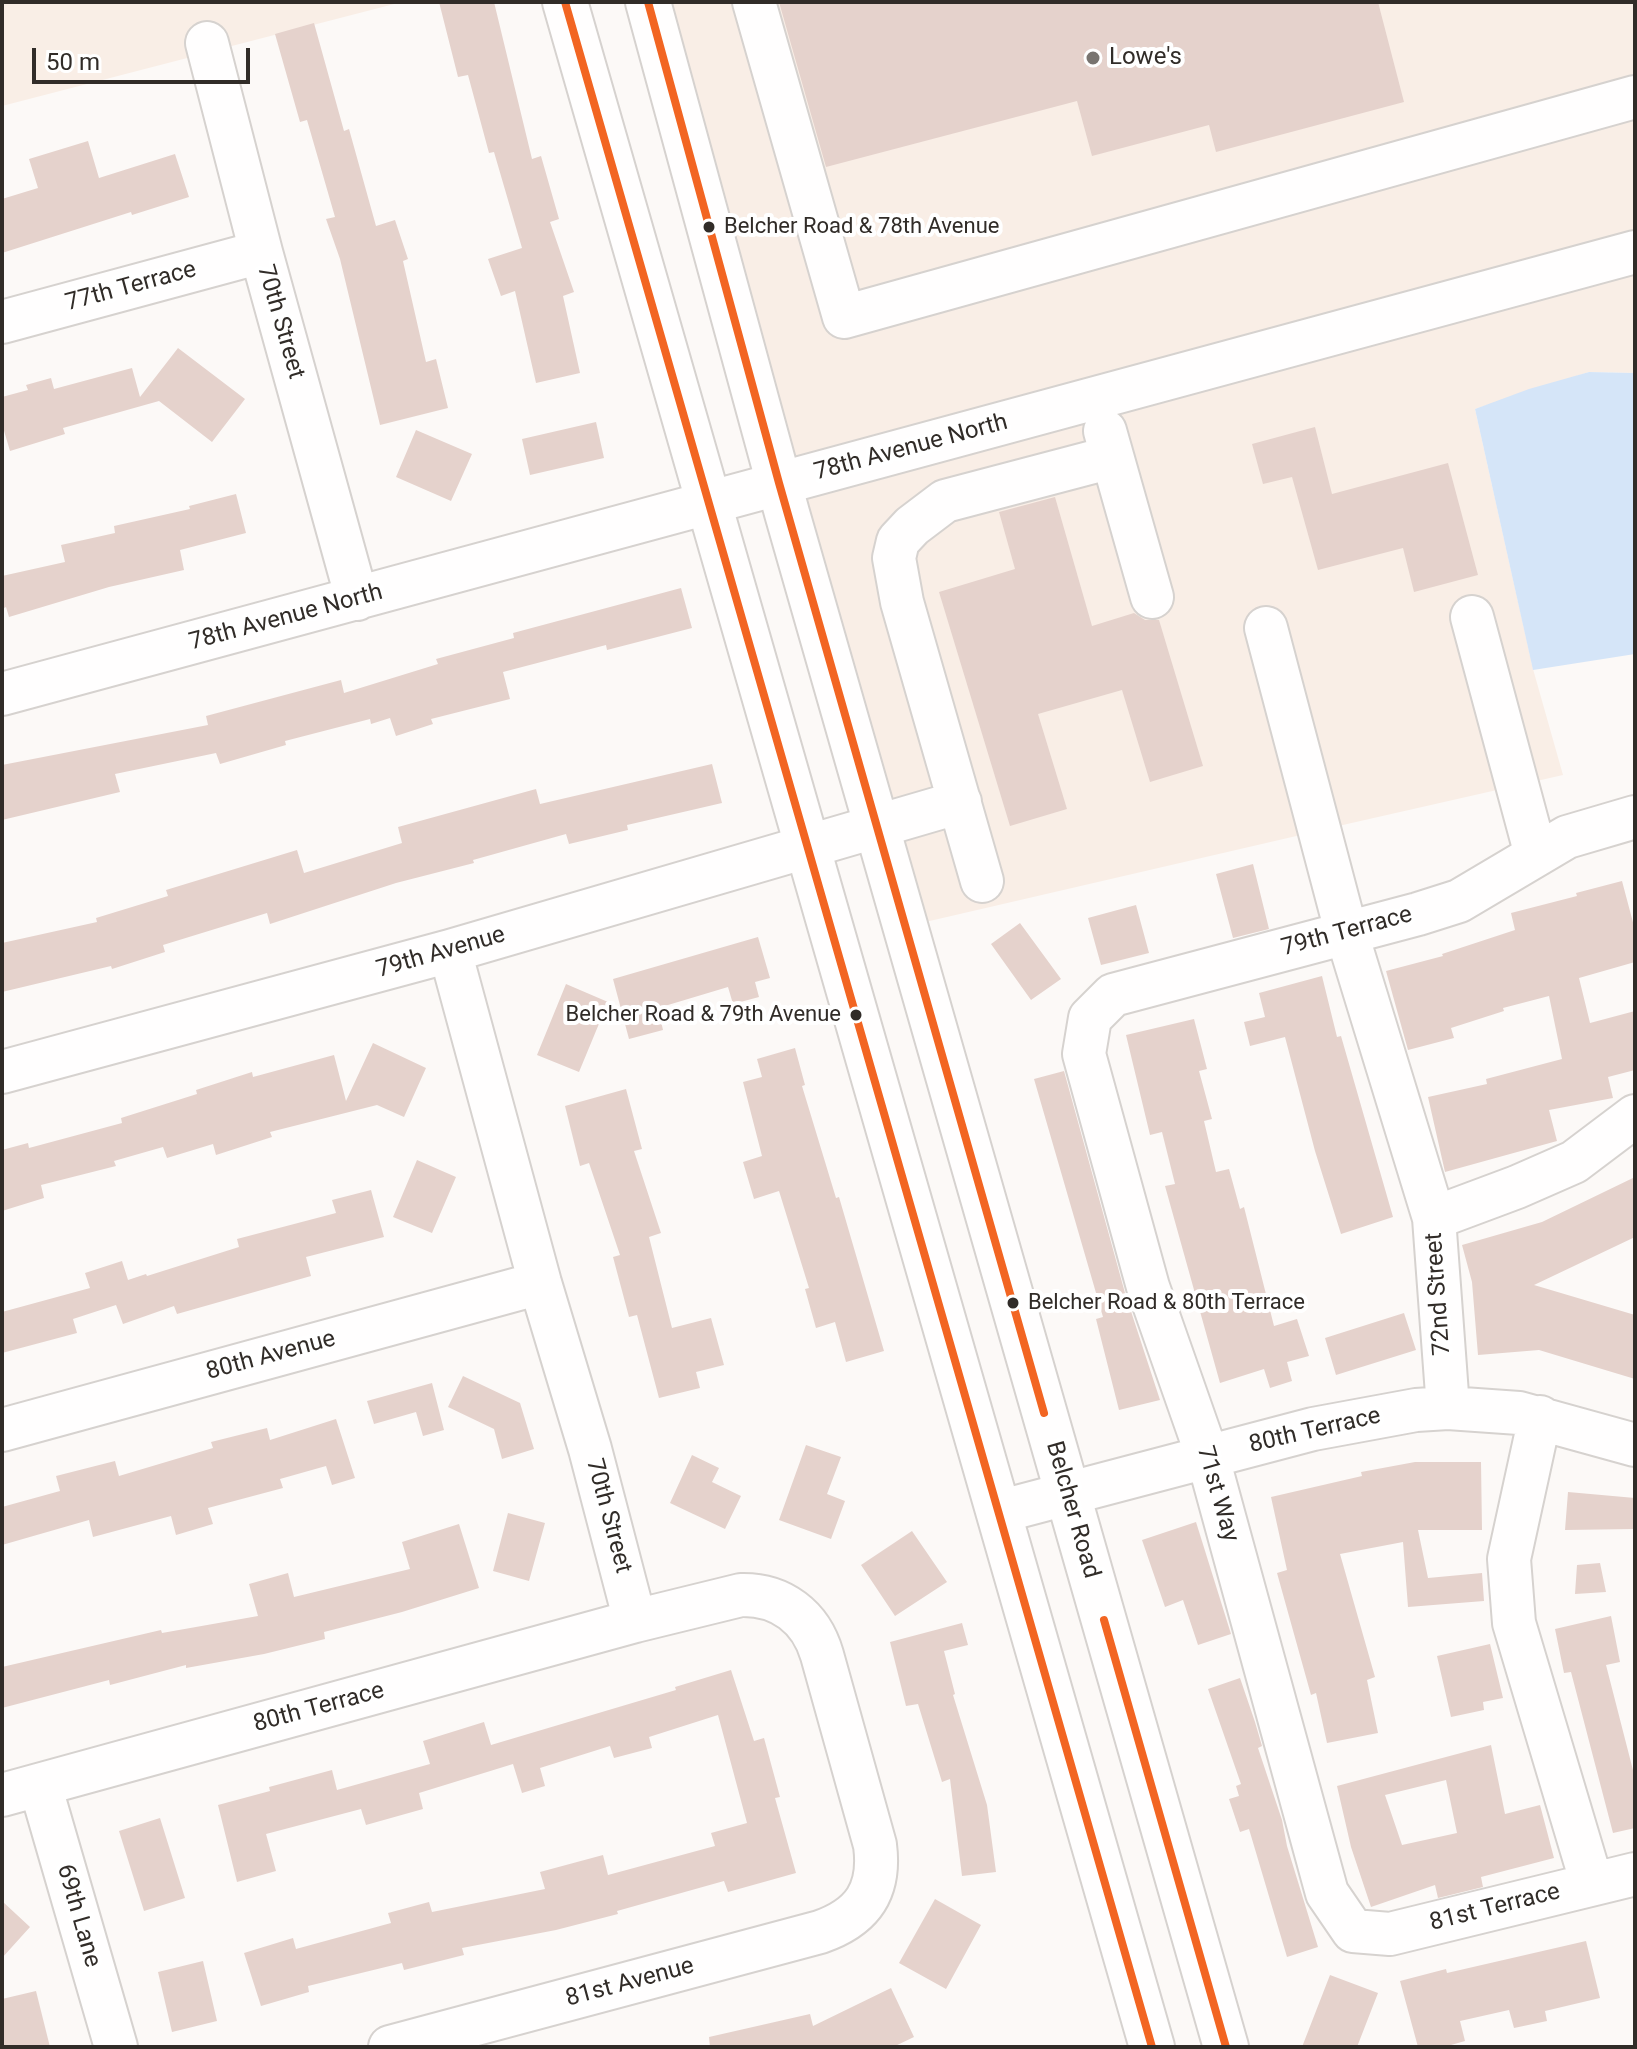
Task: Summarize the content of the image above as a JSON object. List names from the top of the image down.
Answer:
{
  "streets": {
    "main road": ["Belcher Road"],
    "street": [
      "77th Terrace",
      "70th Street",
      "78th Avenue North",
      "79th Terrace",
      "79th Avenue",
      "72nd Street",
      "80th Avenue",
      "80th Terrace",
      "71st Way",
      "81st Terrace",
      "69th Lane",
      "81st Avenue"
    ]
  },
  "crossings": [
    ["77th Terrace", "70th Street"],
    ["70th Street", "78th Avenue North"],
    ["70th Street", "79th Avenue"],
    ["70th Street", "80th Avenue"],
    ["70th Street", "80th Terrace"],
    ["70th Street", "81st Avenue"],
    ["78th Avenue North", "Belcher Road"],
    ["79th Terrace", "72nd Street"],
    ["79th Terrace", "71st Way"],
    ["79th Avenue", "Belcher Road"],
    ["72nd Street", "80th Terrace"],
    ["80th Terrace", "71st Way"],
    ["80th Terrace", "Belcher Road"],
    ["80th Terrace", "69th Lane"],
    ["80th Terrace", "81st Avenue"],
    ["71st Way", "81st Terrace"]
  ],
  "places": [
    "Lowe's",
    "Belcher Road & 78th Avenue",
    "Belcher Road & 79th Avenue",
    "Belcher Road & 80th Terrace"
  ],
  "scale_bar": "50 m"
}
